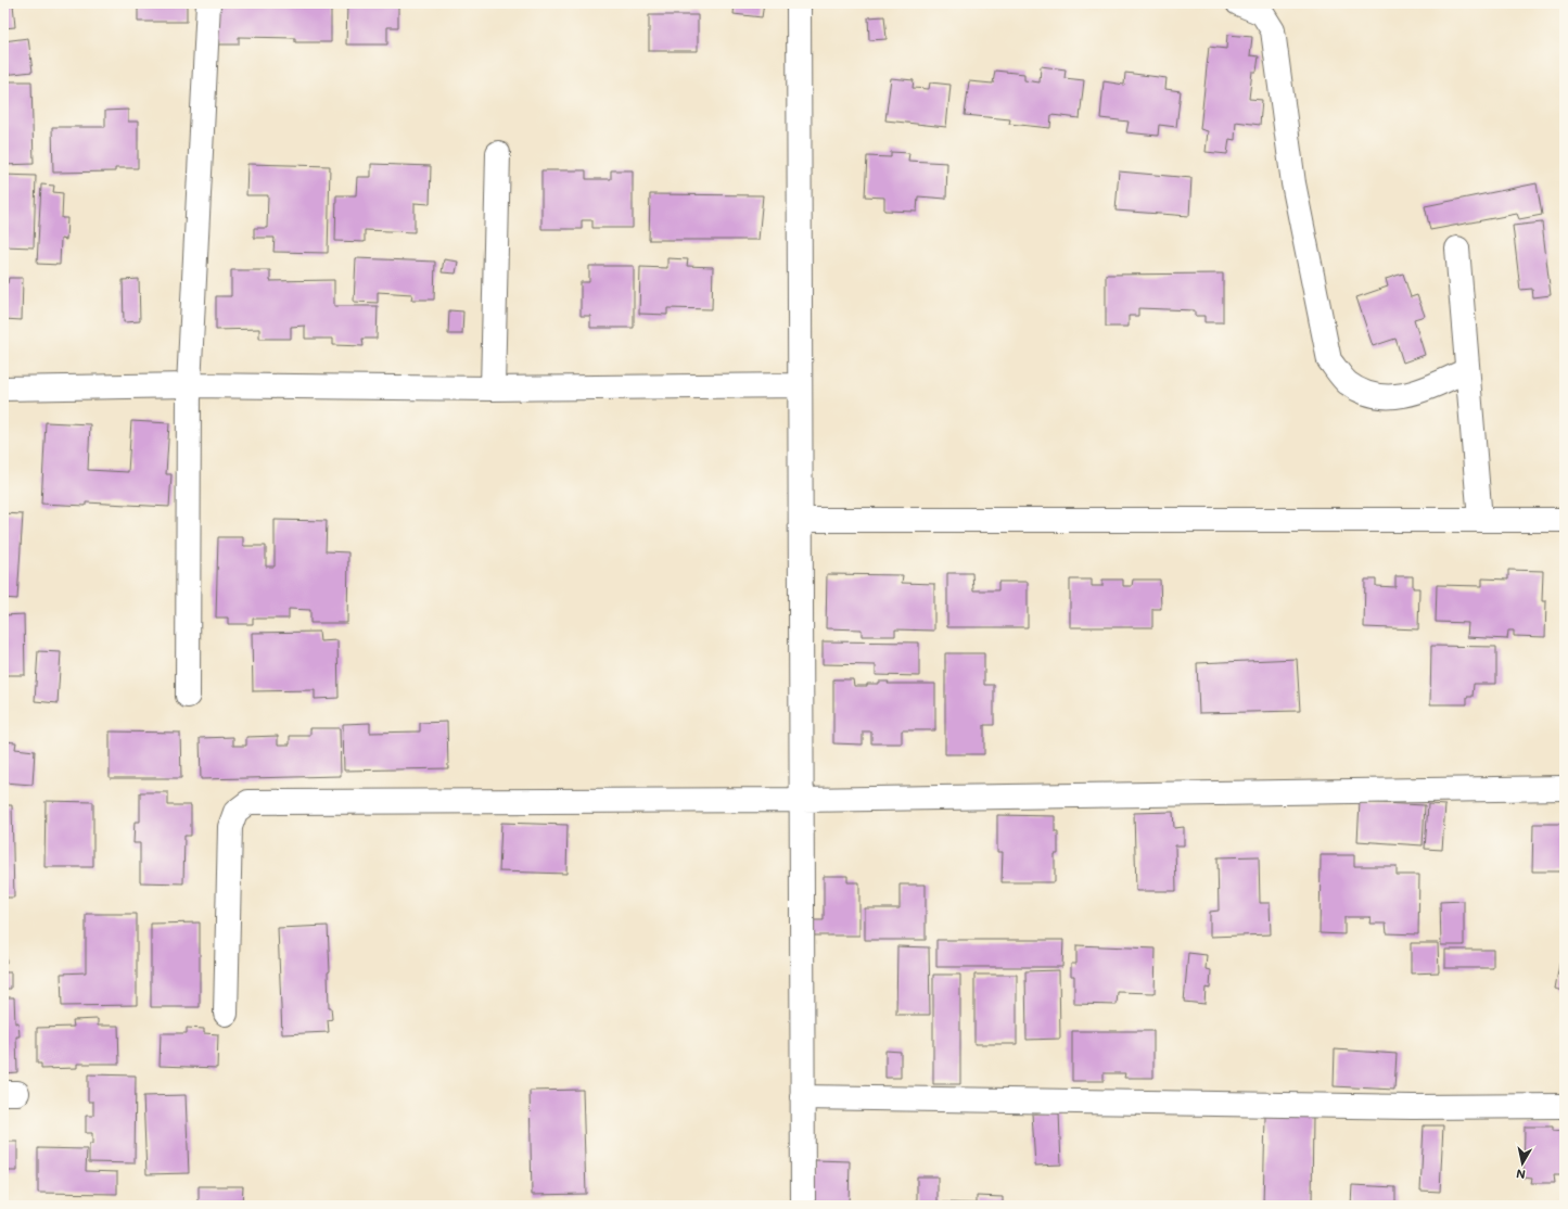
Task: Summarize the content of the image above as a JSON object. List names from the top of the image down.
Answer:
{
  "north": "bottom"
}
